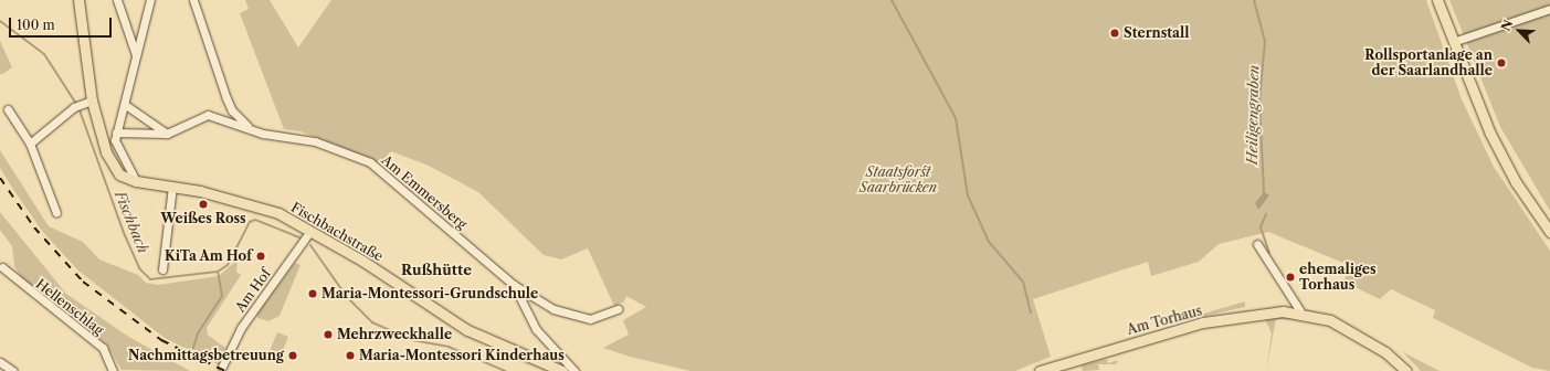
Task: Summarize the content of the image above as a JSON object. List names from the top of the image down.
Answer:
{
  "streets": {
    "main road": ["Fischbachstraße", "Am Torhaus"],
    "street": ["Am Emmersberg", "Am Hof", "Hellenschlag"]
  },
  "crossings": [
    ["Fischbachstraße", "Am Hof"]
  ],
  "districts": ["Rußhütte"],
  "water": ["Heiligengraben", "Fischbach"],
  "parks": ["Staatsforst Saarbrücken"],
  "places": [
    "Sternstall",
    "Rollsportanlage an der Saarlandhalle",
    "Weißes Ross",
    "KiTa Am Hof",
    "ehemaliges Torhaus",
    "Maria-Montessori-Grundschule",
    "Mehrzweckhalle",
    "Nachmittagsbetreuung",
    "Maria-Montessori Kinderhaus"
  ],
  "scale_bar": "100 m",
  "north": "top left"
}
